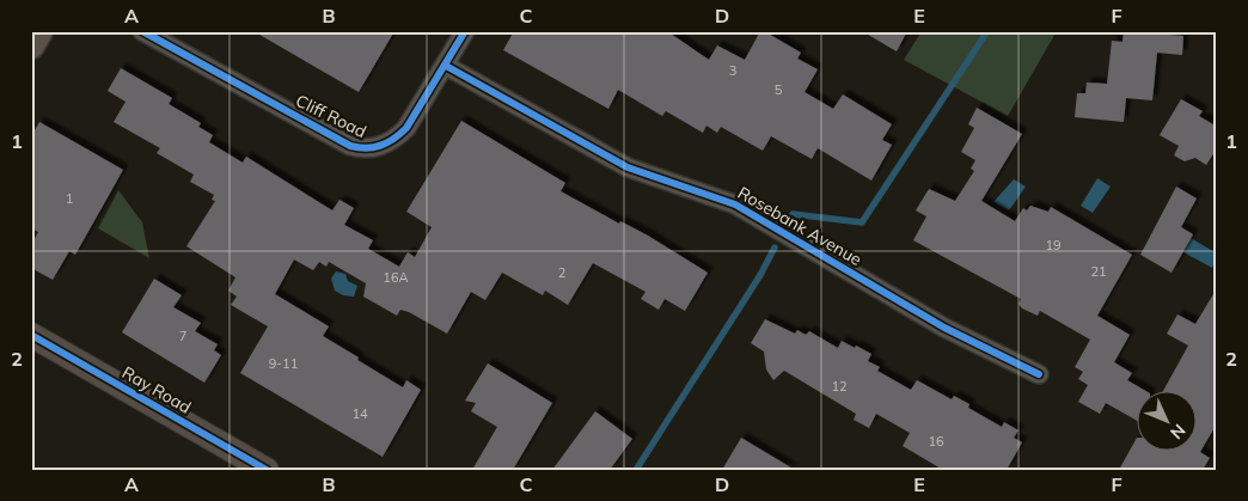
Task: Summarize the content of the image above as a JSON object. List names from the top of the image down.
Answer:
{
  "streets": {
    "street": ["Cliff Road", "Rosebank Avenue", "Ray Road"]
  },
  "crossings": [
    ["Cliff Road", "Rosebank Avenue"]
  ],
  "house_numbers": [
    "3",
    "5",
    "1",
    "19",
    "21",
    "2",
    "16A",
    "7",
    "9-11",
    "12",
    "14",
    "16"
  ],
  "north": "bottom right",
  "grid": {
    "columns": [
      "A",
      "B",
      "C",
      "D",
      "E",
      "F"
    ],
    "rows": ["1", "2"]
  }
}
